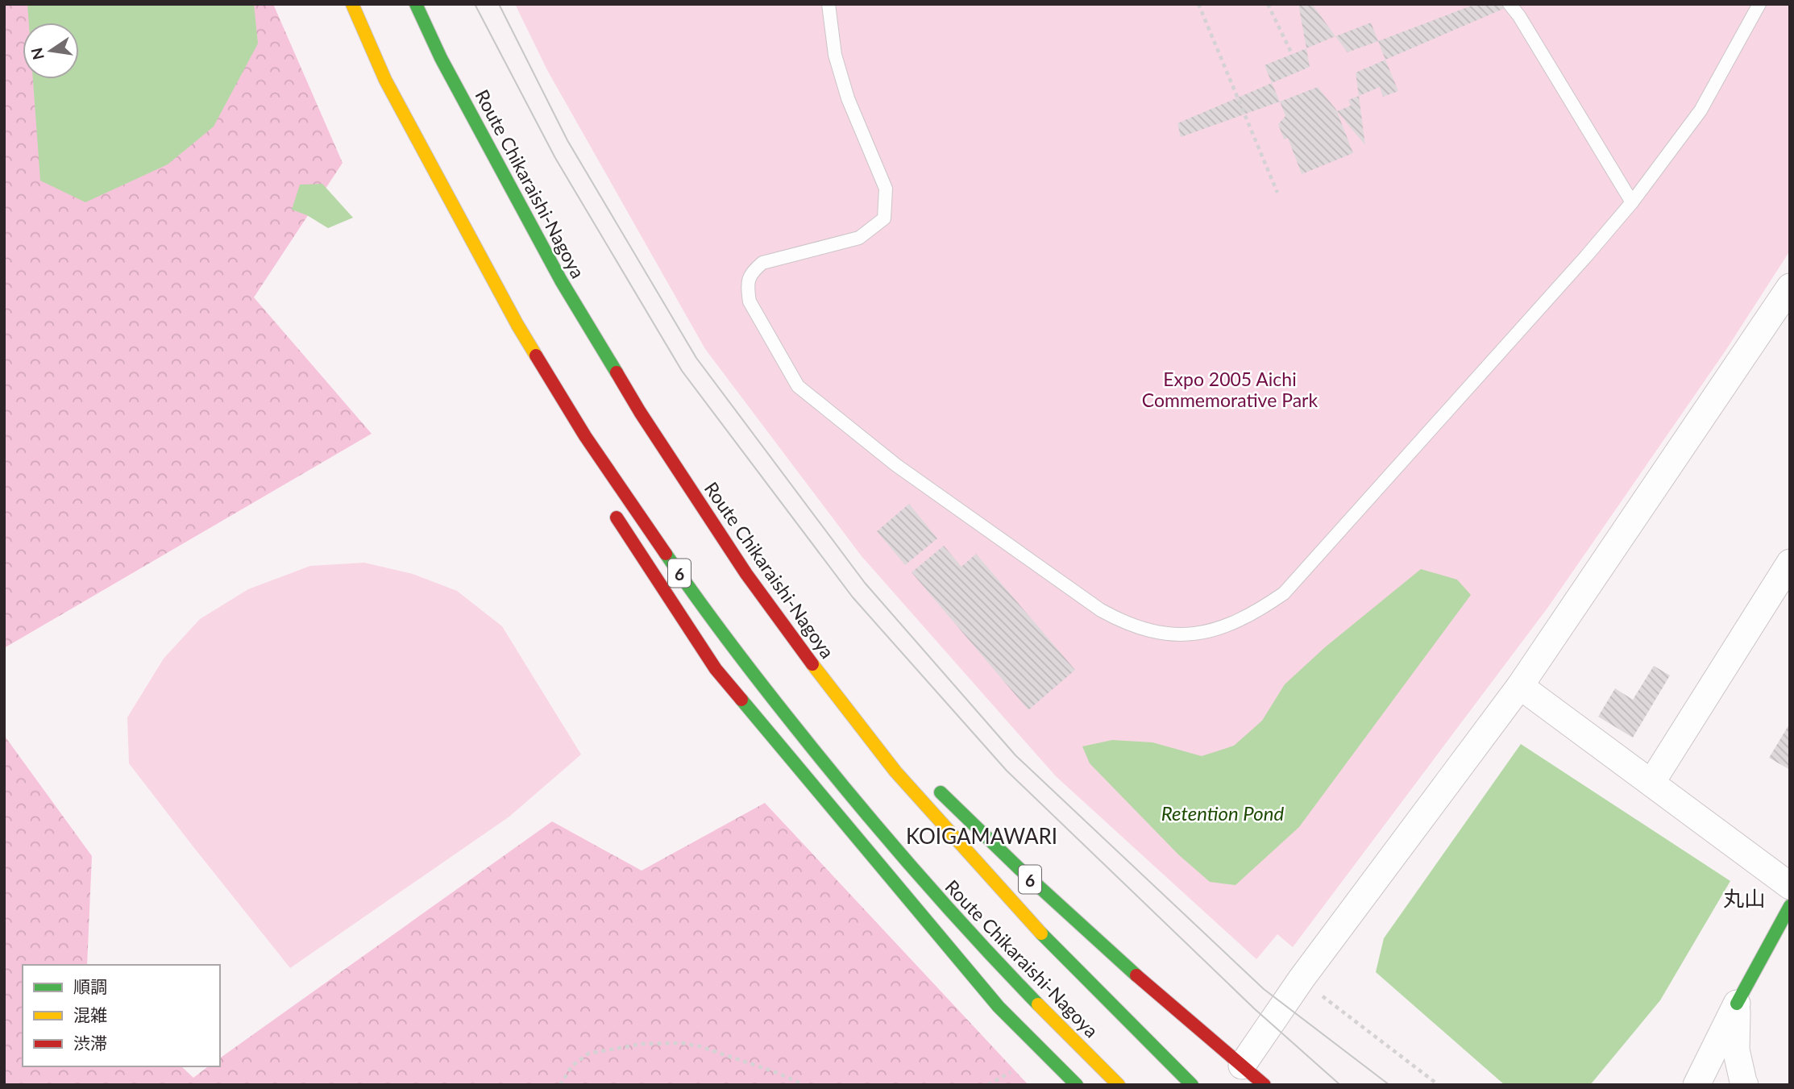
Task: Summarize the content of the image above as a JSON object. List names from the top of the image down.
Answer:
{
  "streets": {
    "main road": ["Route Chikaraishi-Nagoya", "6"]
  },
  "crossings": [
    ["Route Chikaraishi-Nagoya", "6"]
  ],
  "districts": ["KOIGAMAWARI", "丸山"],
  "water": ["Retention Pond"],
  "parks": ["Expo 2005 Aichi Commemorative Park"],
  "legend": ["順調", "混雑", "渋滞"],
  "north": "left"
}
